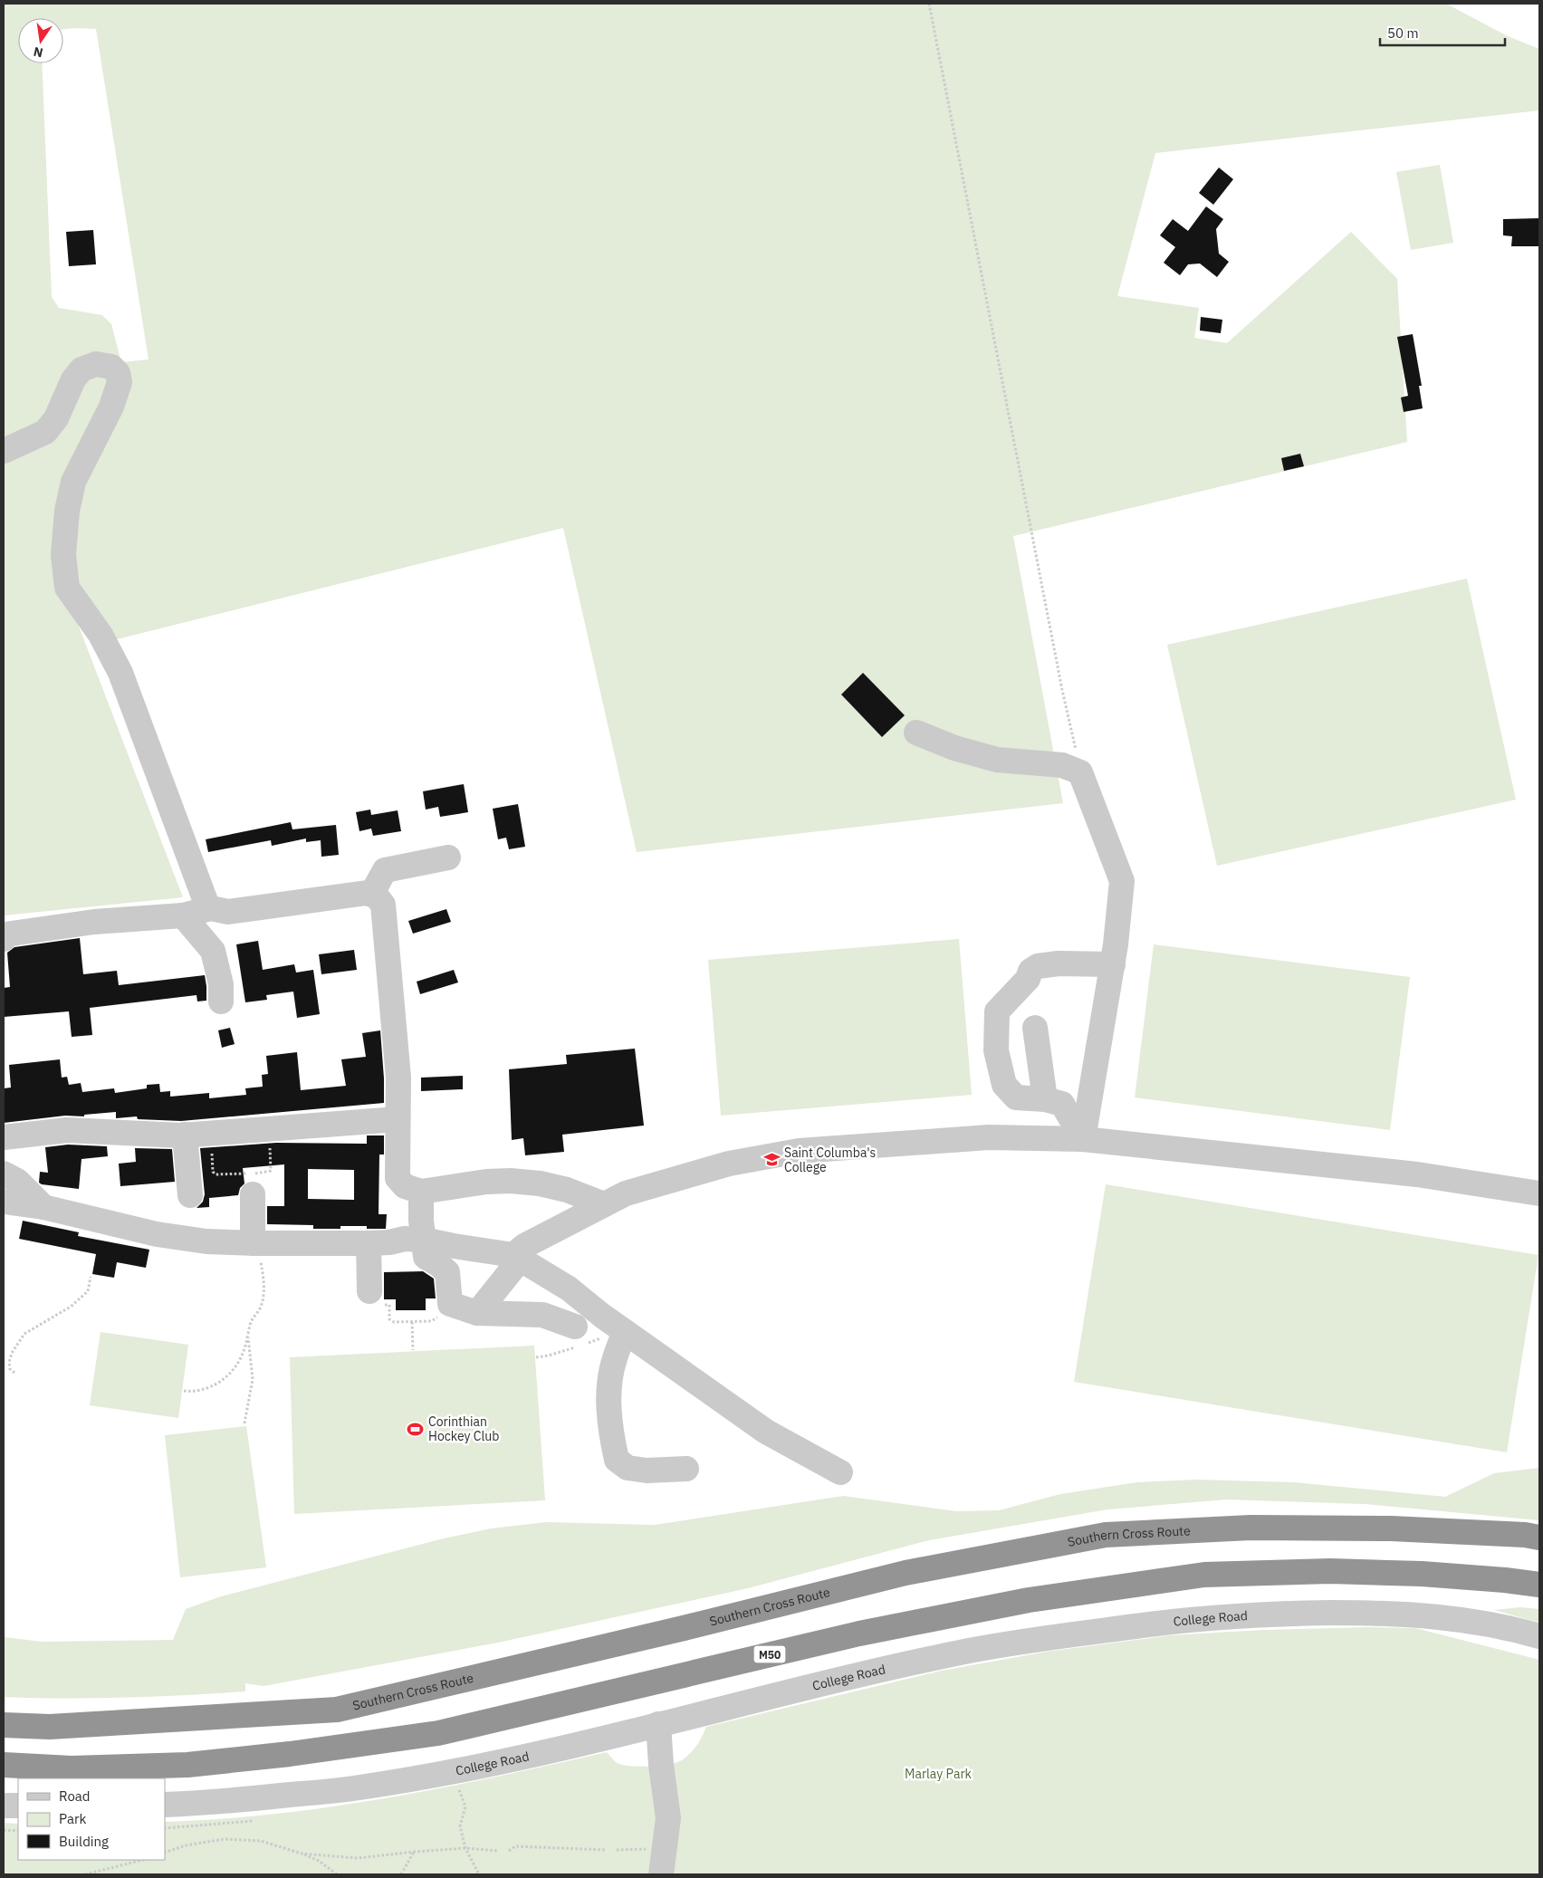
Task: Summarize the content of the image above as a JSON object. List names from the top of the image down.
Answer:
{
  "streets": {
    "highway": ["Southern Cross Route", "M50"],
    "street": ["College Road"]
  },
  "parks": ["Marlay Park"],
  "places": {
    "school or university": ["Saint Columba's College"],
    "sports": ["Corinthian Hockey Club"]
  },
  "legend": ["Road", "Park", "Building"],
  "scale_bar": "50 m",
  "north": "bottom"
}
